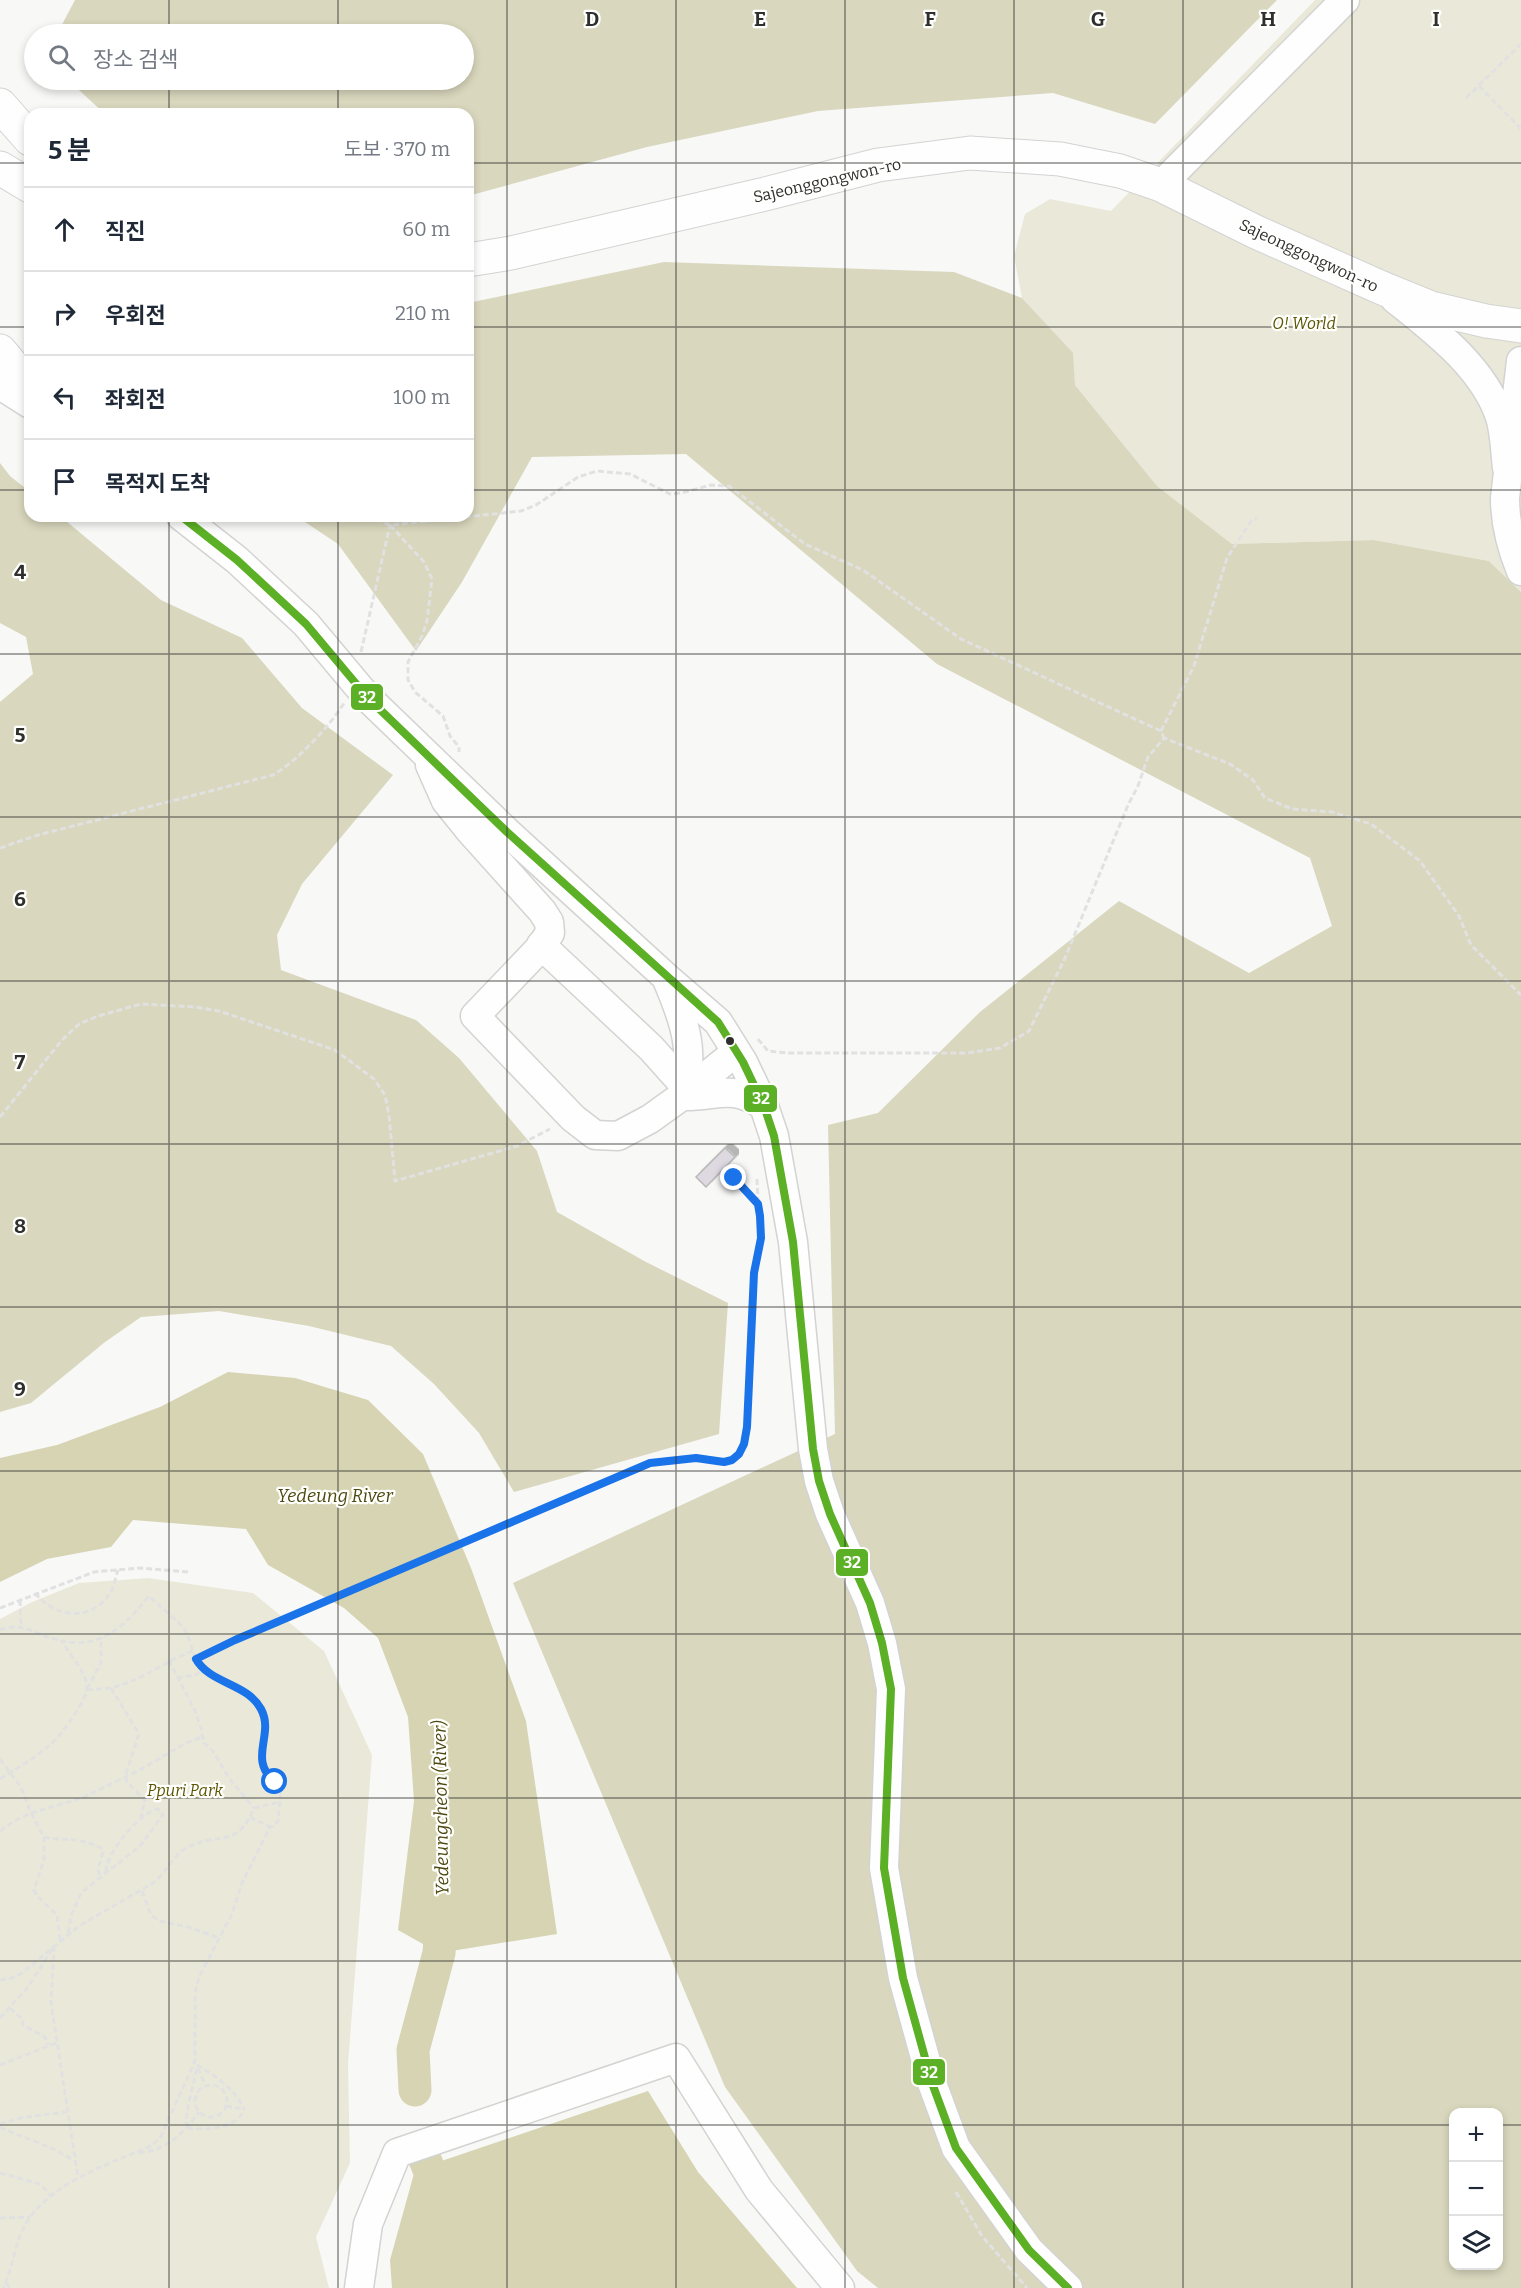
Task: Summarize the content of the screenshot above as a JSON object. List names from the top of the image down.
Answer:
{
  "streets": {
    "main road": ["Sajeonggongwon-ro"]
  },
  "water": ["Yedeung River", "Yedeungcheon (River)"],
  "parks": ["O! World", "Ppuri Park"],
  "lines": ["transit line 32"],
  "page": {
    "search": "장소 검색",
    "heading": ["5 분", "도보 · 370 m"],
    "list": [
      ["직진", "60 m"],
      ["우회전", "210 m"],
      ["좌회전", "100 m"],
      "목적지 도착"
    ],
    "map_buttons": ["+", "−"]
  },
  "grid": {
    "columns": [
      "D",
      "E",
      "F",
      "G",
      "H",
      "I"
    ],
    "rows": [
      "4",
      "5",
      "6",
      "7",
      "8",
      "9"
    ]
  }
}
